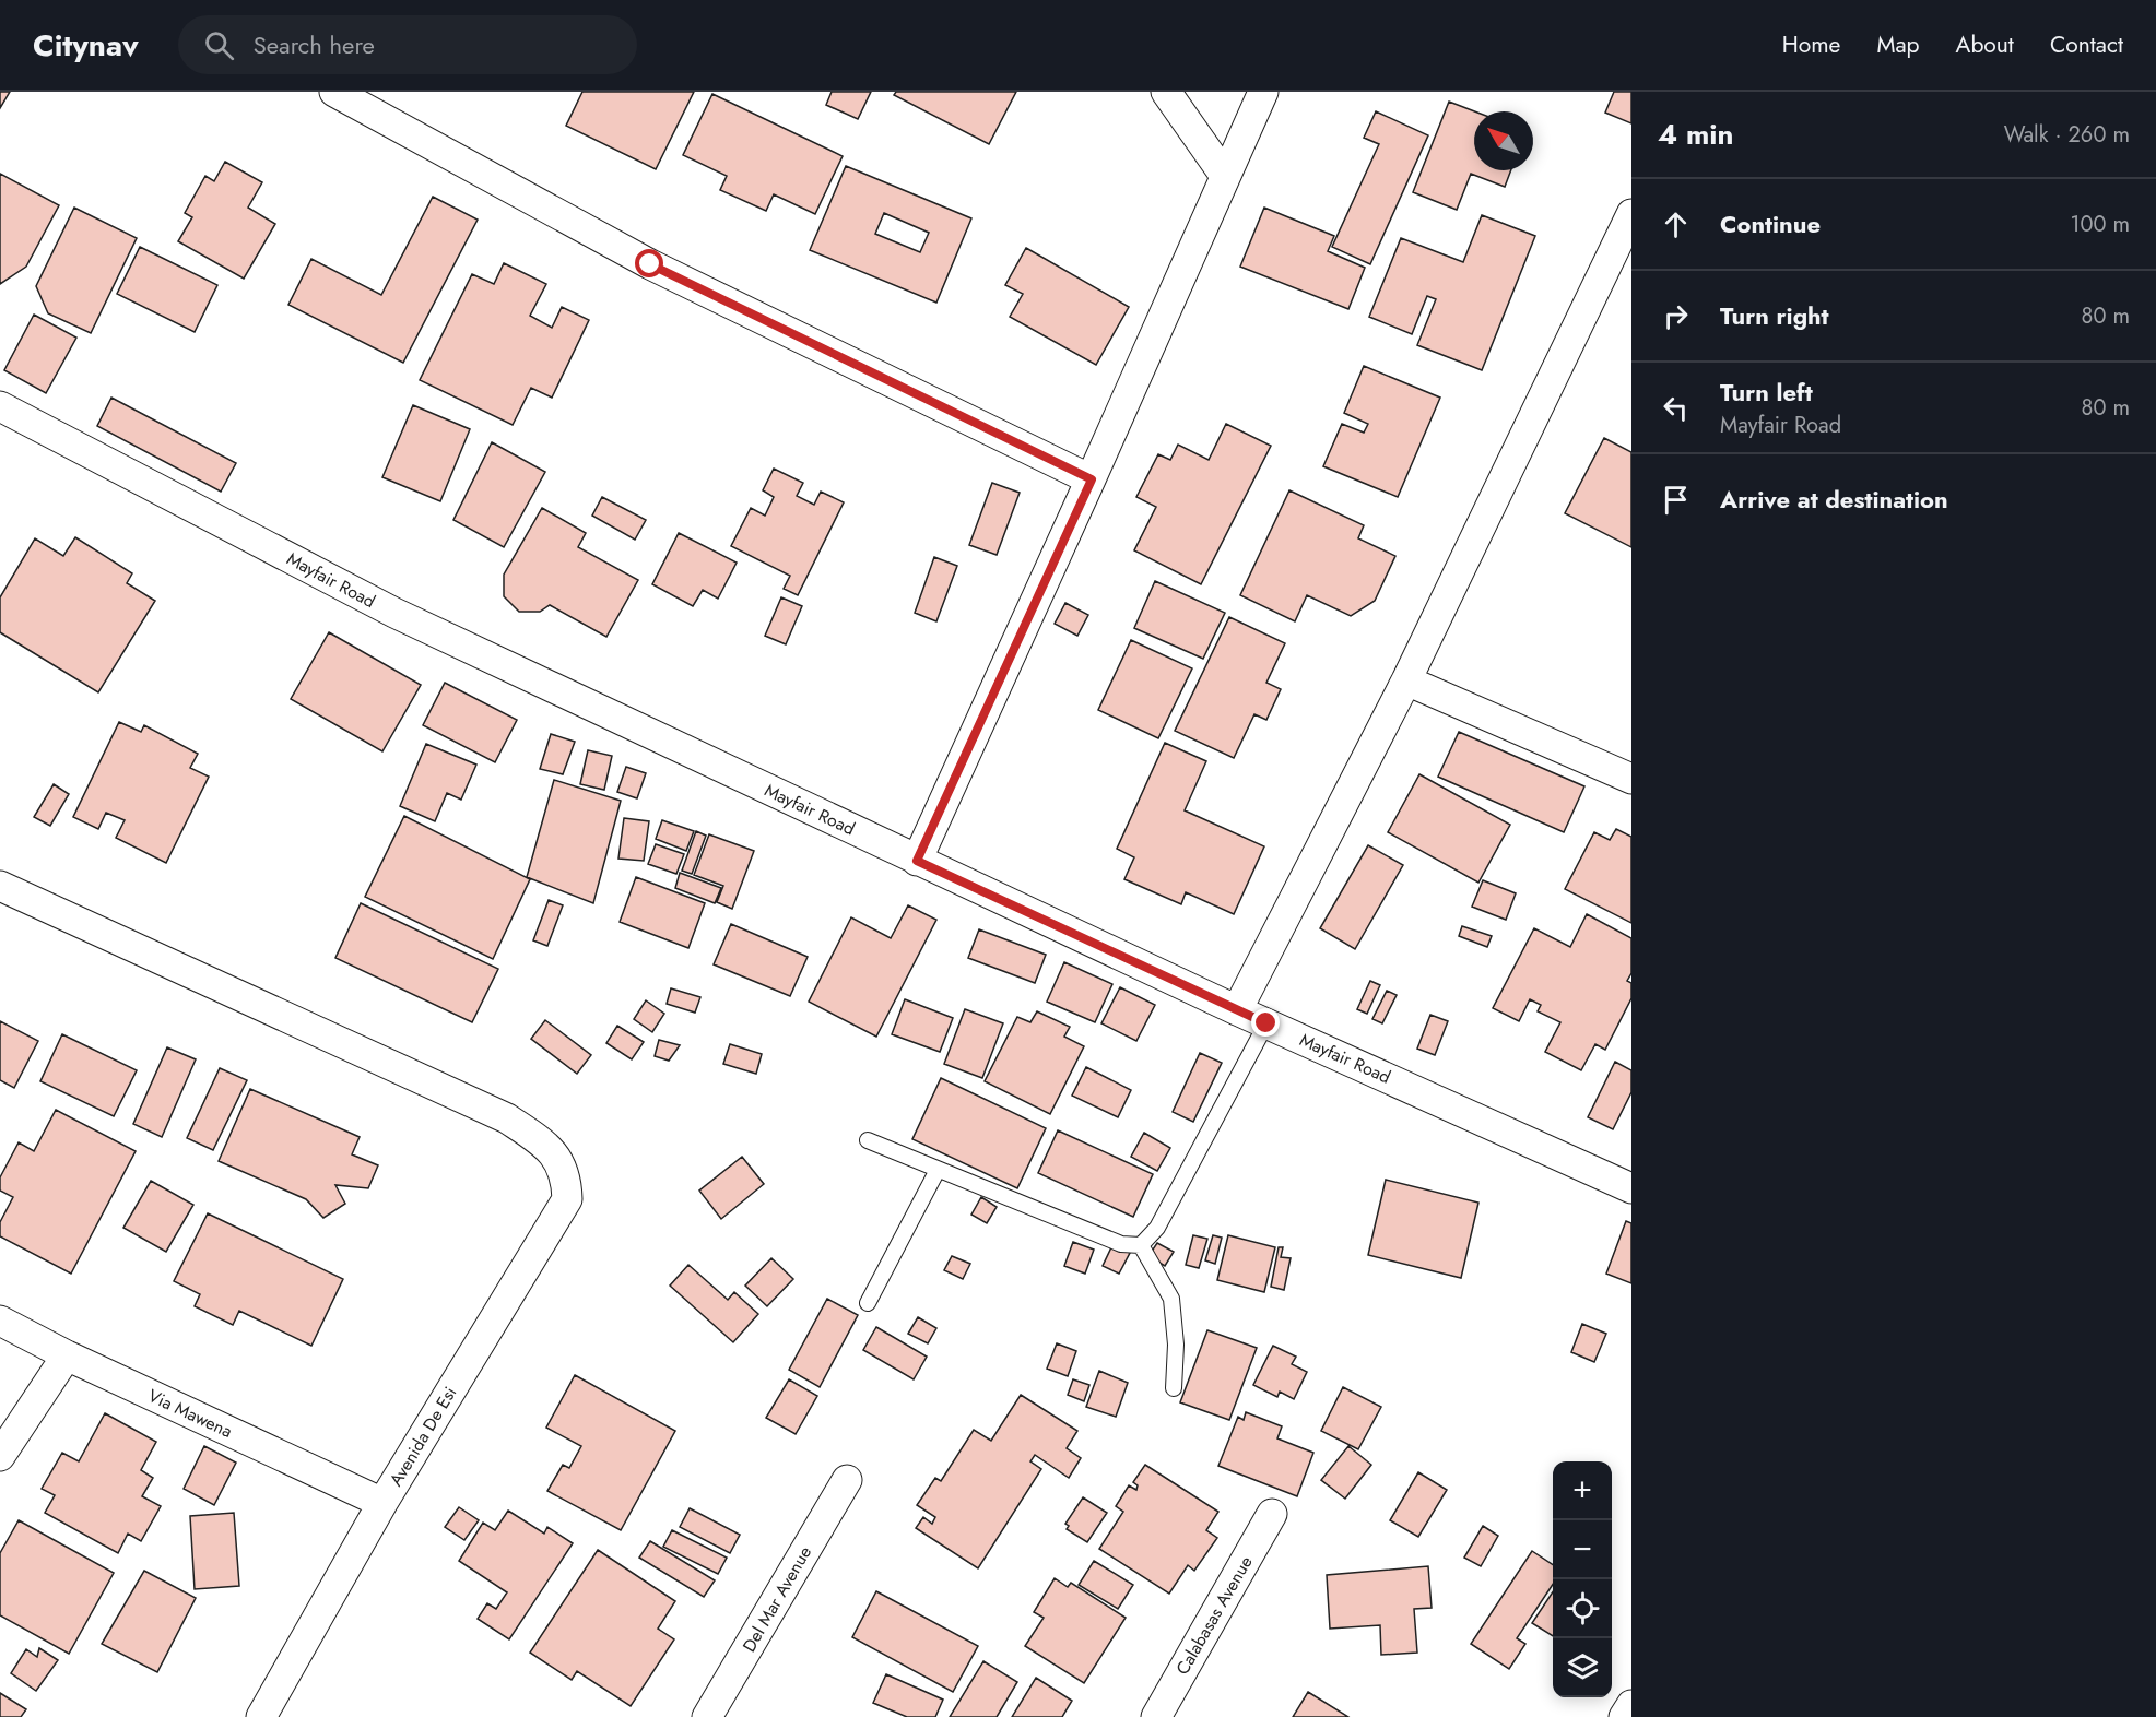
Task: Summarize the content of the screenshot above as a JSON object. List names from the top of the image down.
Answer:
{
  "streets": {
    "street": [
      "Mayfair Road",
      "Via Mawena",
      "Avenida De Esi",
      "Del Mar Avenue",
      "Calabasas Avenue"
    ]
  },
  "crossings": [
    ["Via Mawena", "Avenida De Esi"]
  ],
  "north": "top left",
  "page": {
    "header": "Citynav",
    "search": "Search here",
    "nav": [
      "Home",
      "Map",
      "About",
      "Contact"
    ],
    "heading": ["4 min", "Walk · 260 m"],
    "list": [
      ["Continue", "100 m"],
      ["Turn right", "80 m"],
      ["Turn left", "Mayfair Road", "80 m"],
      "Arrive at destination"
    ],
    "map_buttons": ["+", "−"]
  }
}
